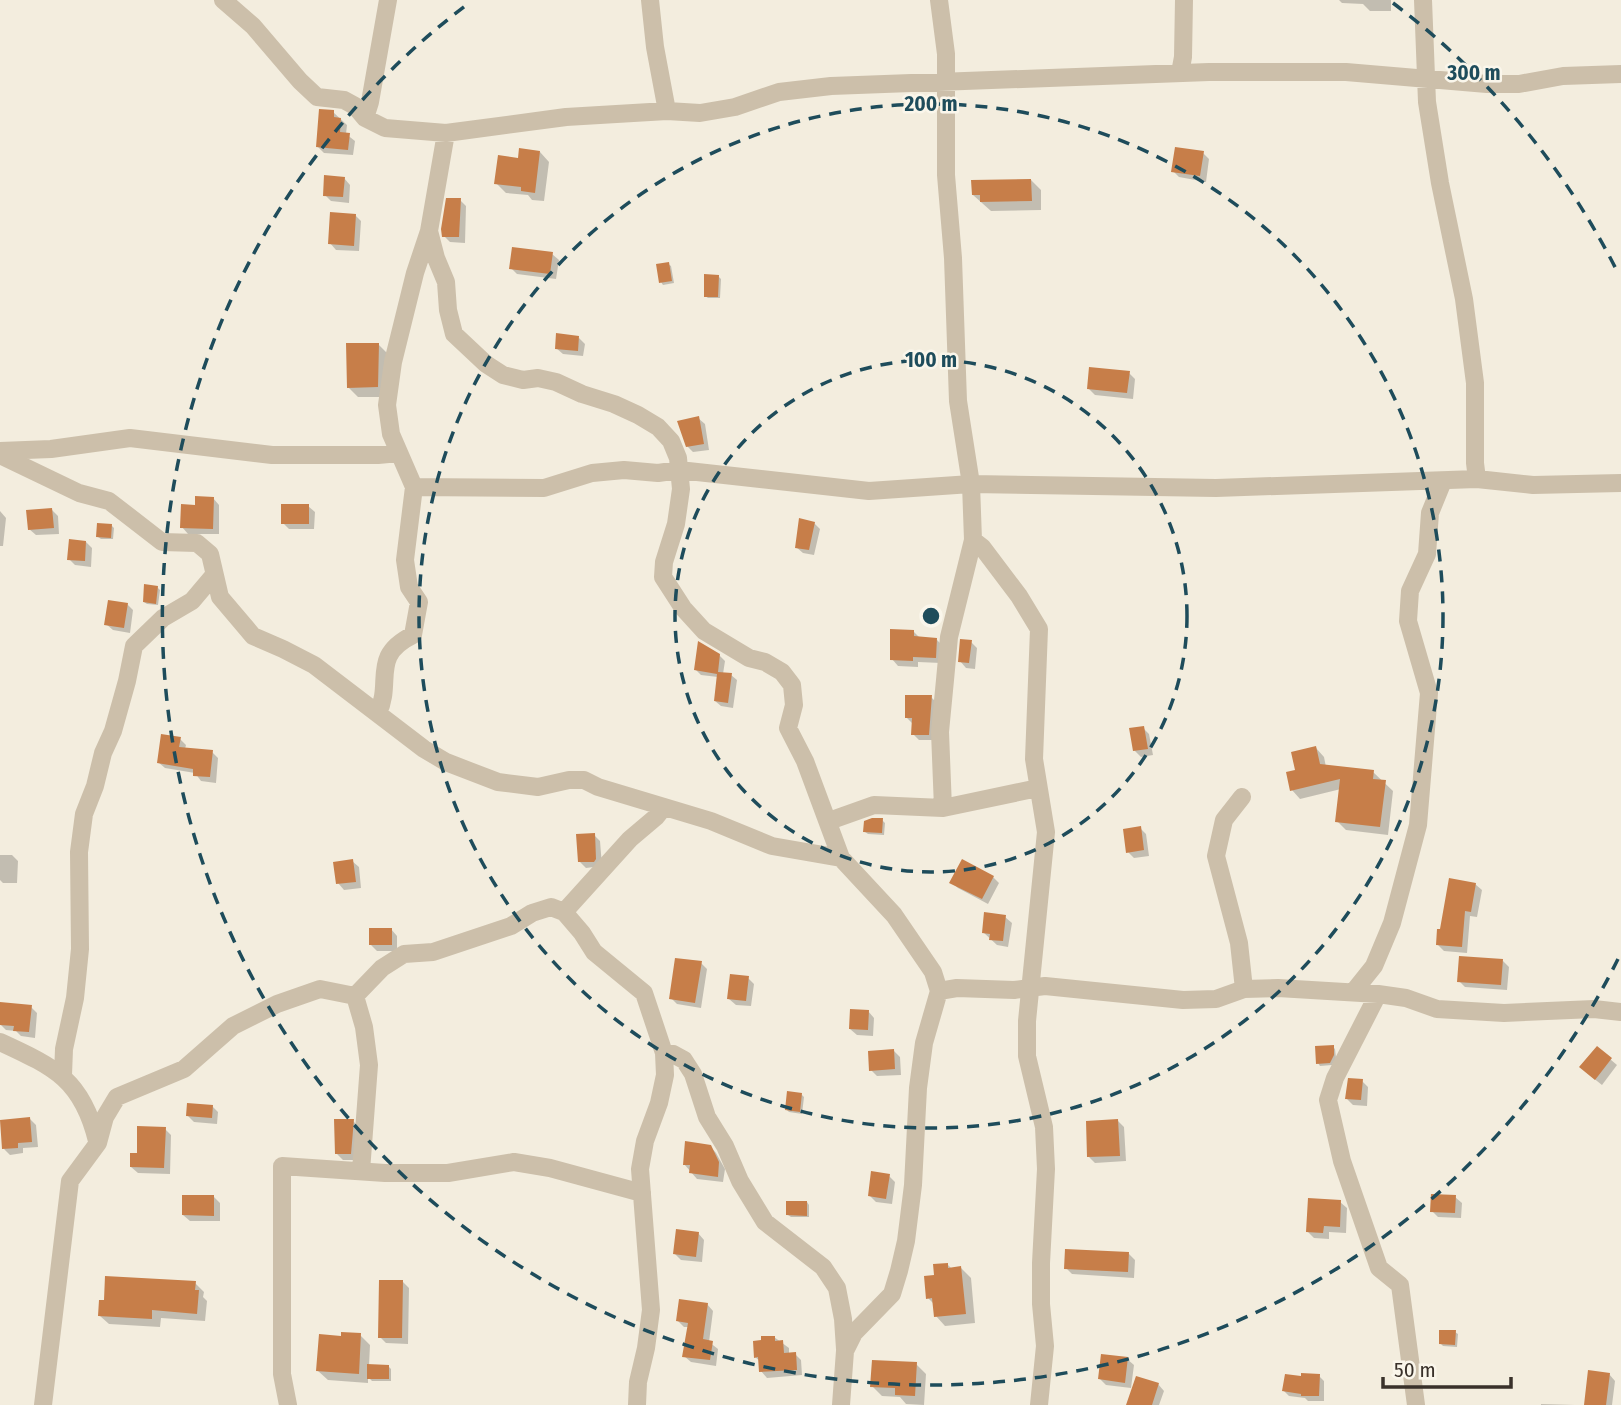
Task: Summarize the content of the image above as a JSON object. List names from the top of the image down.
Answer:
{
  "scale_bar": "50 m",
  "rings": ["300 m", "200 m", "100 m"]
}
